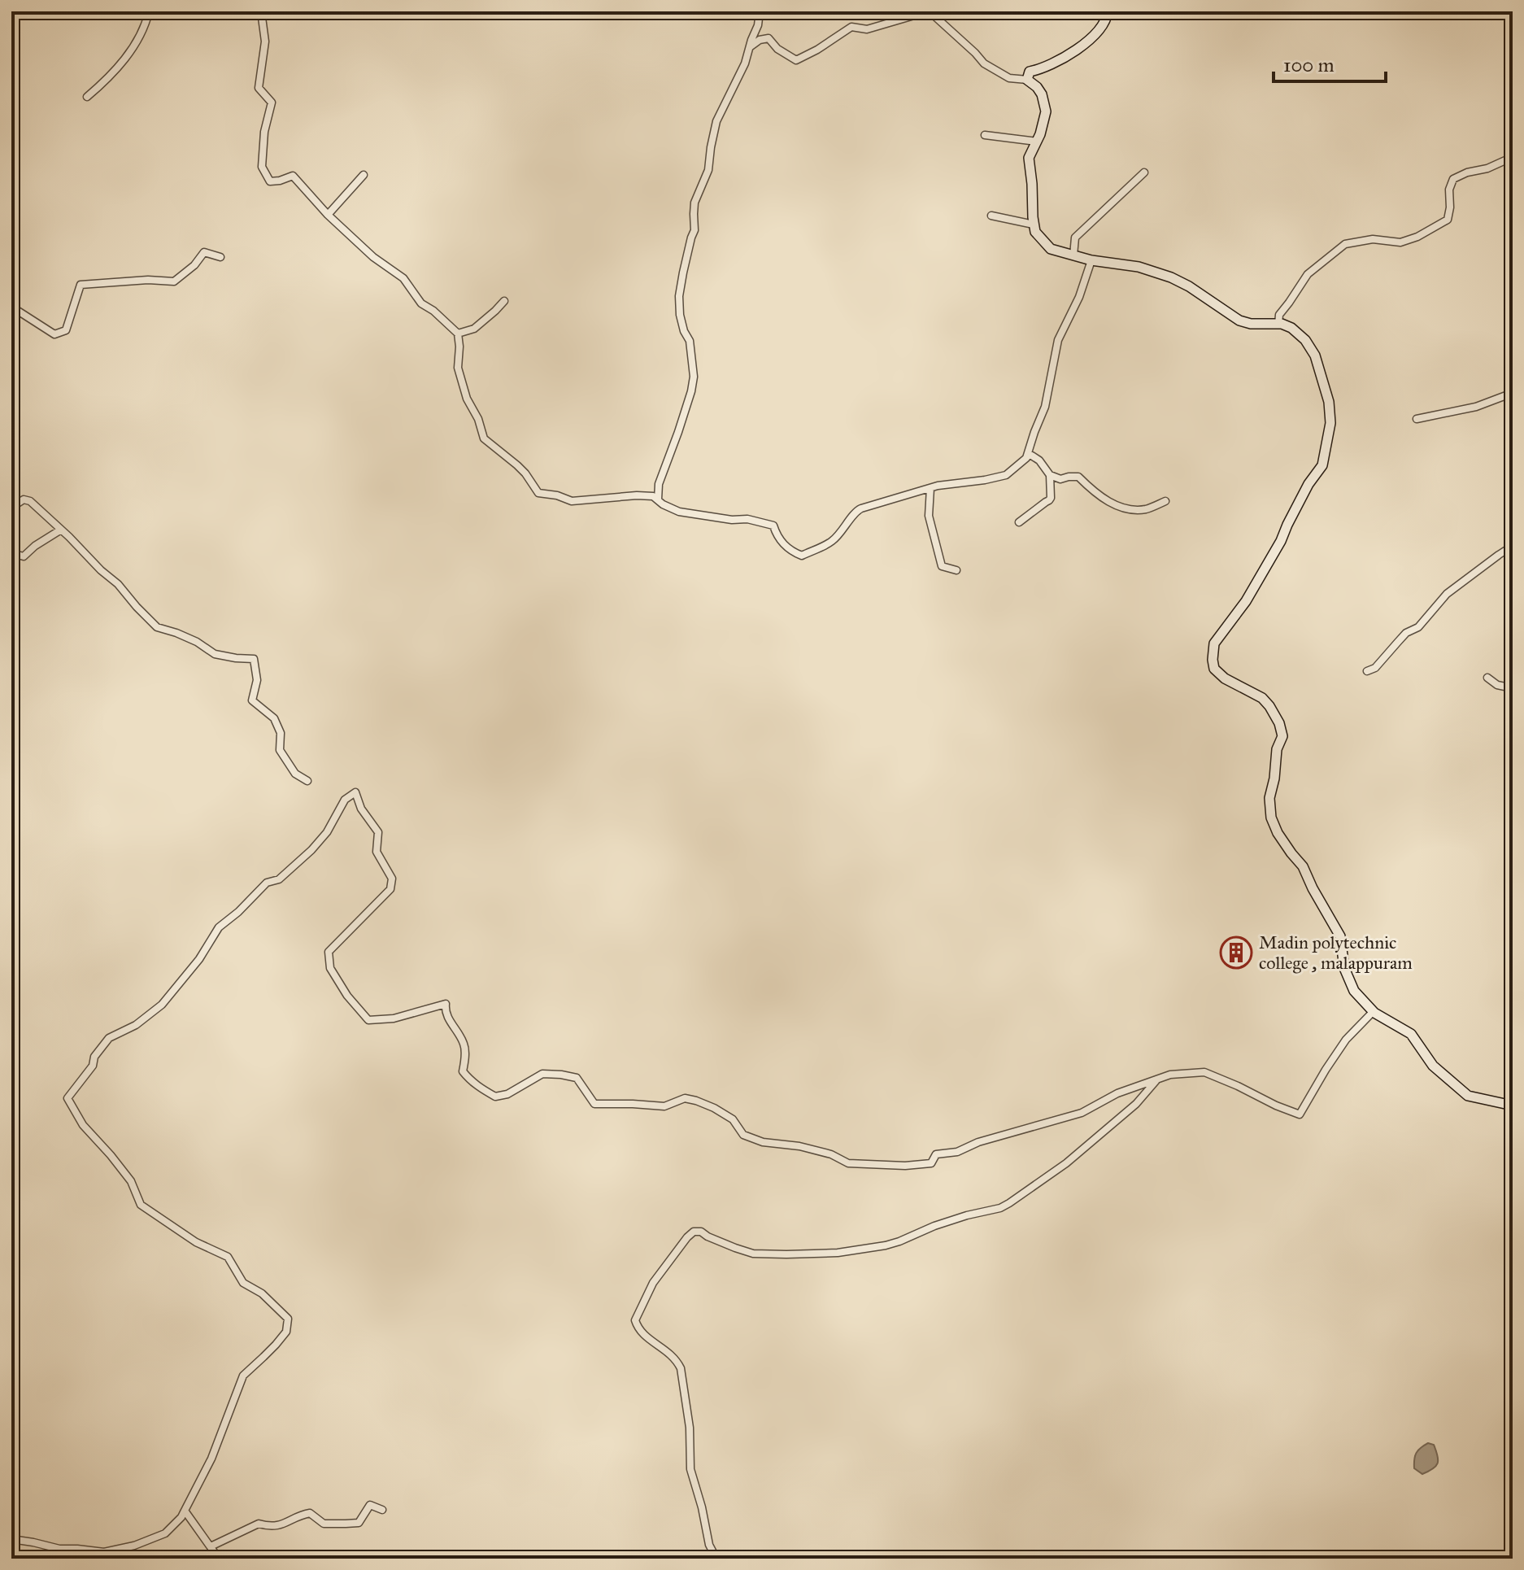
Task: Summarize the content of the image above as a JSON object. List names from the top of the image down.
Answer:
{
  "places": {
    "building": ["Madin polytechnic college , malappuram"]
  },
  "scale_bar": "100 m"
}
